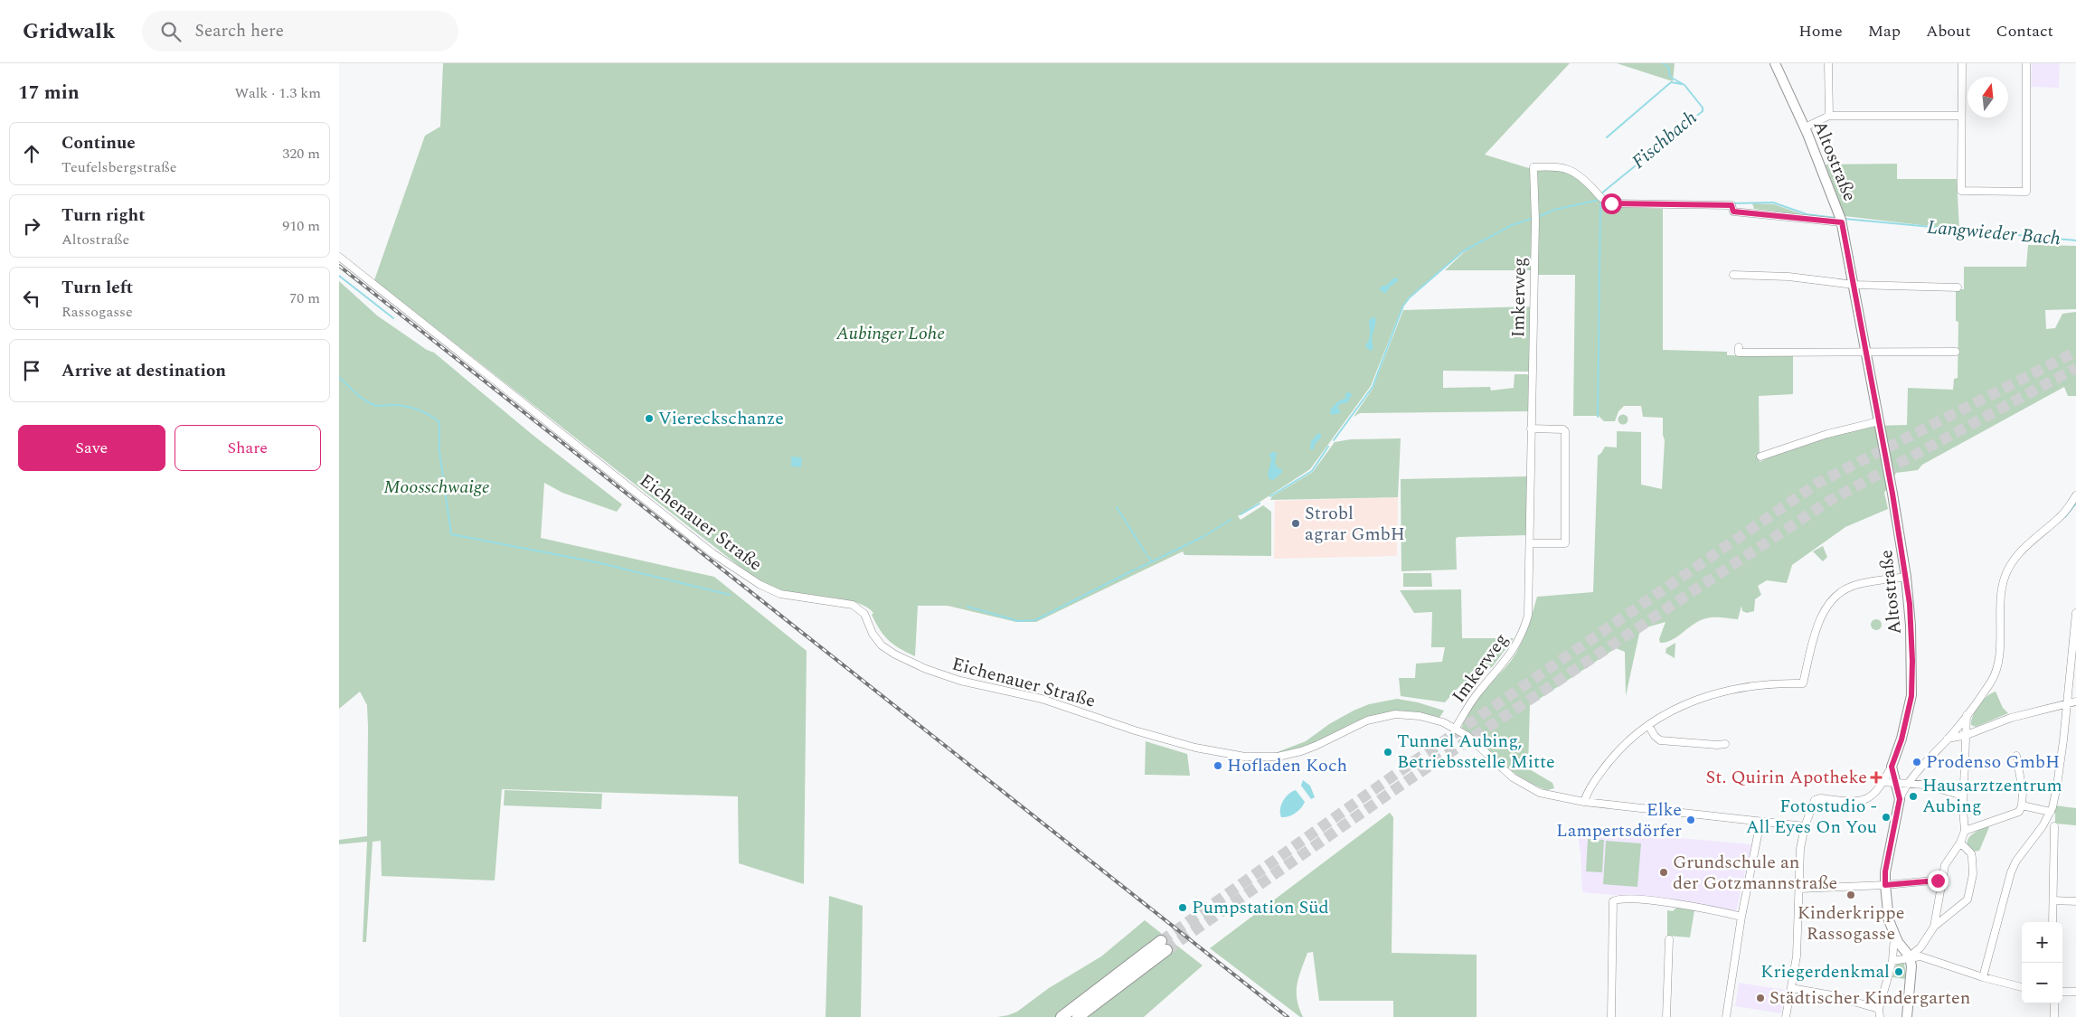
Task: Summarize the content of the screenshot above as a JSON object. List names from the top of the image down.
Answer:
{
  "streets": {
    "main road": ["Altostraße"],
    "street": ["Imkerweg", "Eichenauer Straße"]
  },
  "crossings": [
    ["Altostraße", "Imkerweg"],
    ["Imkerweg", "Eichenauer Straße"]
  ],
  "water": ["Fischbach", "Langwieder Bach"],
  "parks": ["Aubinger Lohe", "Moosschwaige"],
  "places": {
    "other": [
      "Viereckschanze",
      "Strobl agrar GmbH",
      "Tunnel Aubing, Betriebsstelle Mitte",
      "Prodenso GmbH",
      "Hofladen Koch",
      "Hausarztzentrum Aubing",
      "Fotostudio - All Eyes On You",
      "Elke Lampertsdörfer",
      "Grundschule an der Gotzmannstraße",
      "Kinderkrippe Rassogasse",
      "Pumpstation Süd",
      "Kriegerdenkmal",
      "Städtischer Kindergarten"
    ],
    "health": ["St. Quirin Apotheke"]
  },
  "north": "top",
  "page": {
    "header": "Gridwalk",
    "search": "Search here",
    "nav": [
      "Home",
      "Map",
      "About",
      "Contact"
    ],
    "heading": ["17 min", "Walk · 1.3 km"],
    "list": [
      ["Continue", "Teufelsbergstraße", "320 m"],
      ["Turn right", "Altostraße", "910 m"],
      ["Turn left", "Rassogasse", "70 m"],
      "Arrive at destination"
    ],
    "buttons": ["Save", "Share"],
    "map_buttons": ["+", "−"]
  }
}
